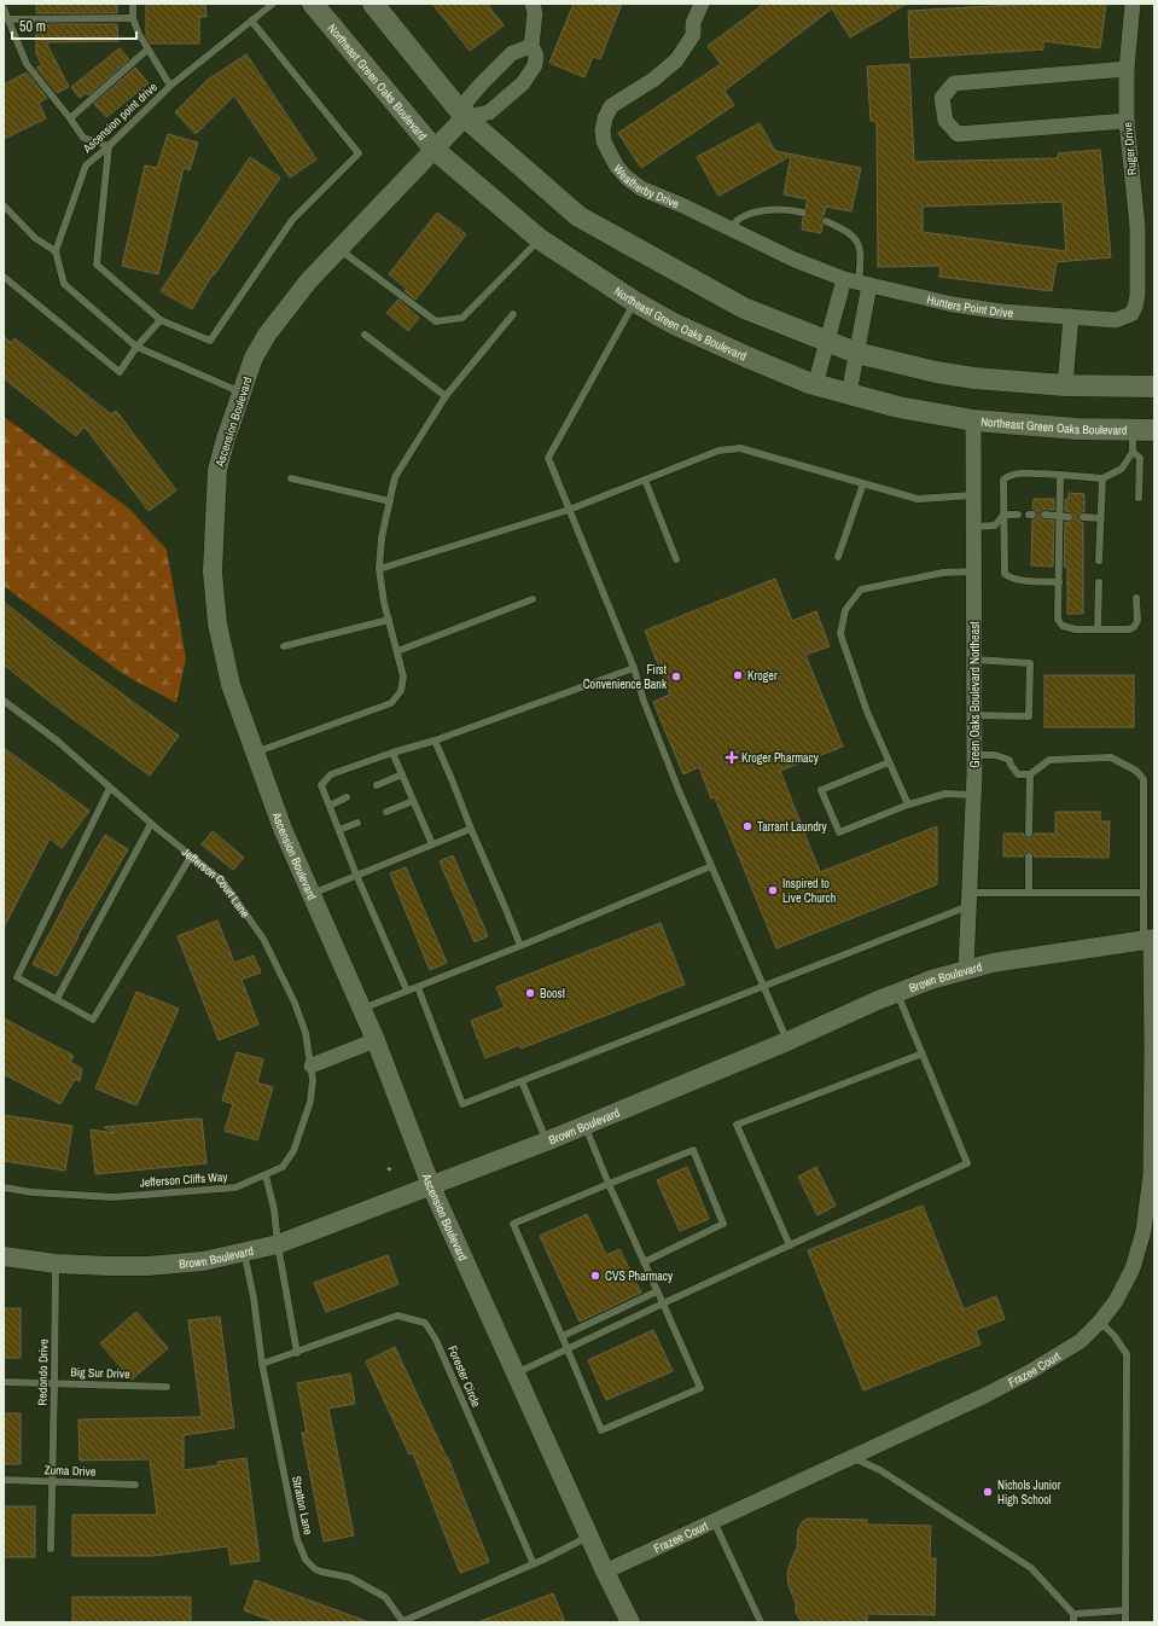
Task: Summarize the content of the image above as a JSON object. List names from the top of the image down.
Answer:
{
  "streets": {
    "main road": ["Northeast Green Oaks Boulevard"],
    "street": [
      "Ruger Drive",
      "Weatherby Drive",
      "Hunters Point Drive",
      "Ascension Boulevard",
      "Green Oaks Boulevard Northeast",
      "Brown Boulevard",
      "Frazee Court"
    ],
    "lane": [
      "Ascension point drive",
      "Jefferson Court Lane",
      "Jefferson Cliffs Way",
      "Redondo Drive",
      "Big Sur Drive",
      "Forester Circle",
      "Zuma Drive",
      "Stratton Lane"
    ]
  },
  "crossings": [
    ["Northeast Green Oaks Boulevard", "Ascension Boulevard"],
    ["Northeast Green Oaks Boulevard", "Green Oaks Boulevard Northeast"],
    ["Ruger Drive", "Hunters Point Drive"],
    ["Weatherby Drive", "Hunters Point Drive"],
    ["Ascension Boulevard", "Brown Boulevard"],
    ["Ascension Boulevard", "Frazee Court"],
    ["Green Oaks Boulevard Northeast", "Brown Boulevard"],
    ["Jefferson Court Lane", "Jefferson Cliffs Way"],
    ["Brown Boulevard", "Frazee Court"],
    ["Brown Boulevard", "Redondo Drive"],
    ["Brown Boulevard", "Stratton Lane"],
    ["Redondo Drive", "Big Sur Drive"],
    ["Redondo Drive", "Zuma Drive"]
  ],
  "places": {
    "other": [
      "Kroger",
      "First Convenience Bank",
      "Tarrant Laundry",
      "Inspired to Live Church",
      "Boost",
      "CVS Pharmacy",
      "Nichols Junior High School"
    ],
    "health": ["Kroger Pharmacy"]
  },
  "scale_bar": "50 m"
}
